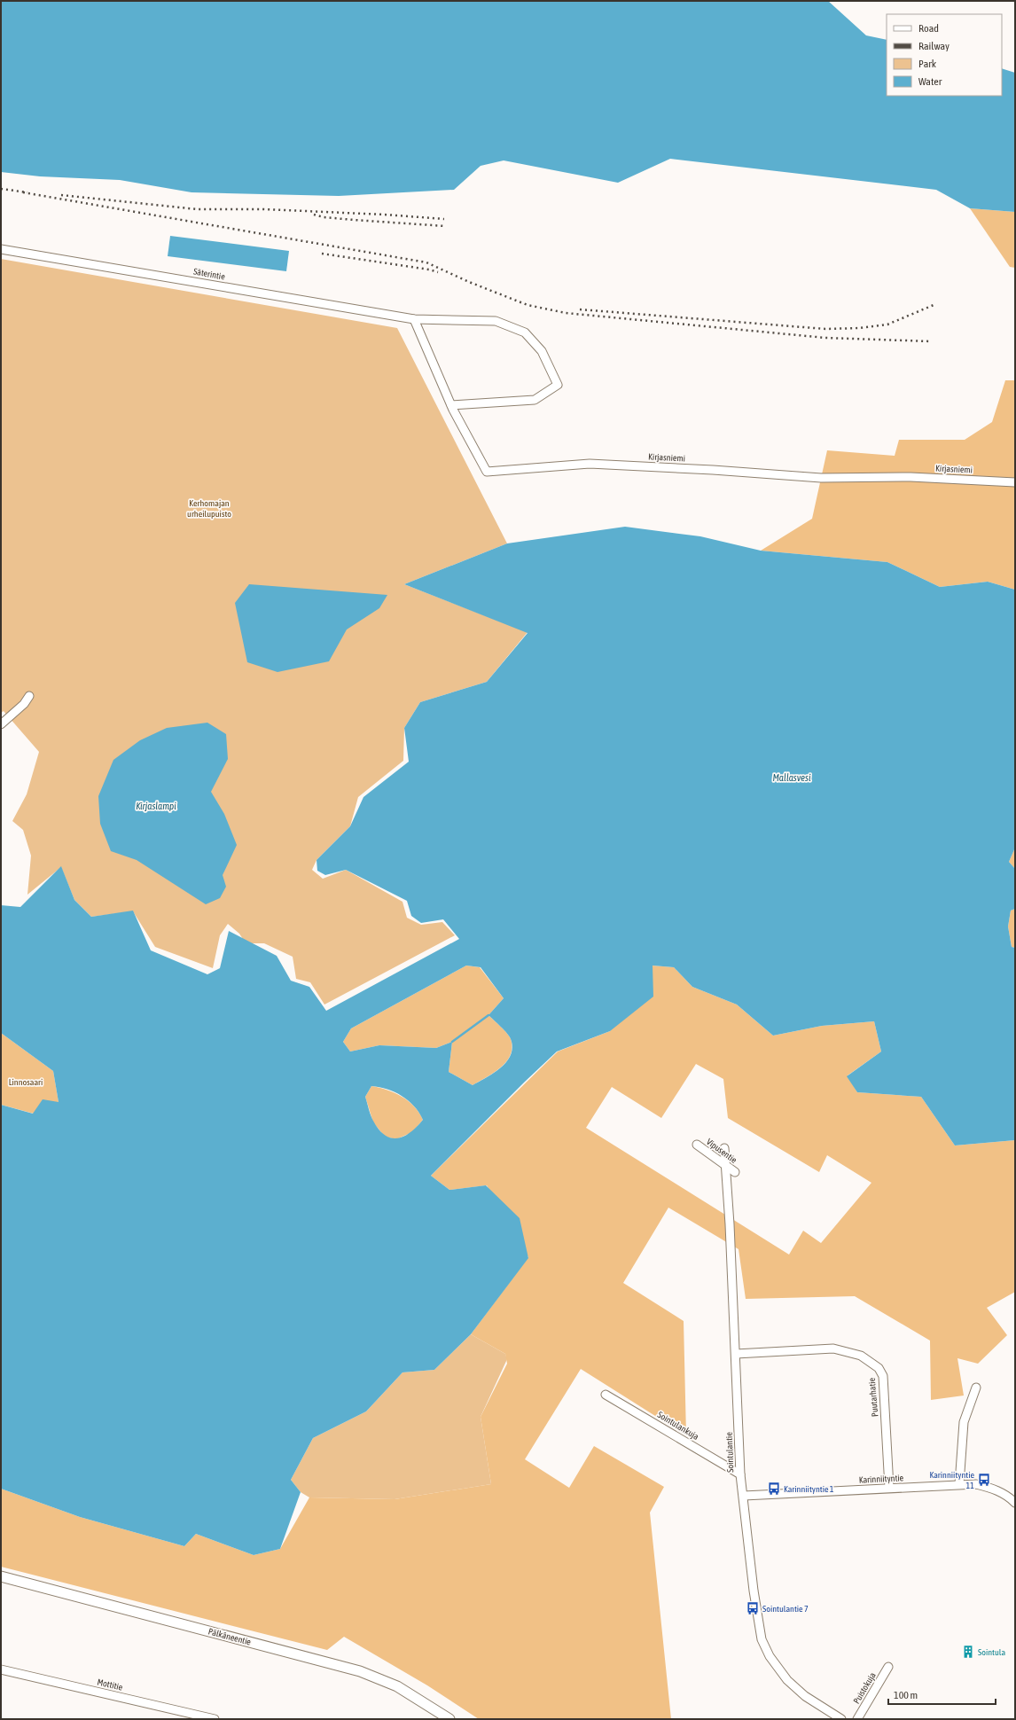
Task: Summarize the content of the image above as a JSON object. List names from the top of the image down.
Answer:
{
  "streets": {
    "main road": ["Pälkäneentie"],
    "street": [
      "Säterintie",
      "Kirjasniemi",
      "Vipusentie",
      "Puutarhatie",
      "Sointulankuja",
      "Sointulantie",
      "Karinniityntie",
      "Mottitie",
      "Puistokuja"
    ]
  },
  "crossings": [
    ["Säterintie", "Kirjasniemi"],
    ["Vipusentie", "Sointulantie"],
    ["Puutarhatie", "Sointulantie"],
    ["Puutarhatie", "Karinniityntie"],
    ["Sointulankuja", "Sointulantie"],
    ["Sointulantie", "Karinniityntie"]
  ],
  "water": ["Mallasvesi", "Kirjaslampi"],
  "parks": ["Kerhomajan urheilupuisto", "Linnosaari"],
  "places": {
    "bus stop": ["Karinniityntie 11", "Karinniityntie 1", "Sointulantie 7"],
    "building": ["Sointula"]
  },
  "legend": [
    "Road",
    "Railway",
    "Park",
    "Water"
  ],
  "scale_bar": "100 m"
}
